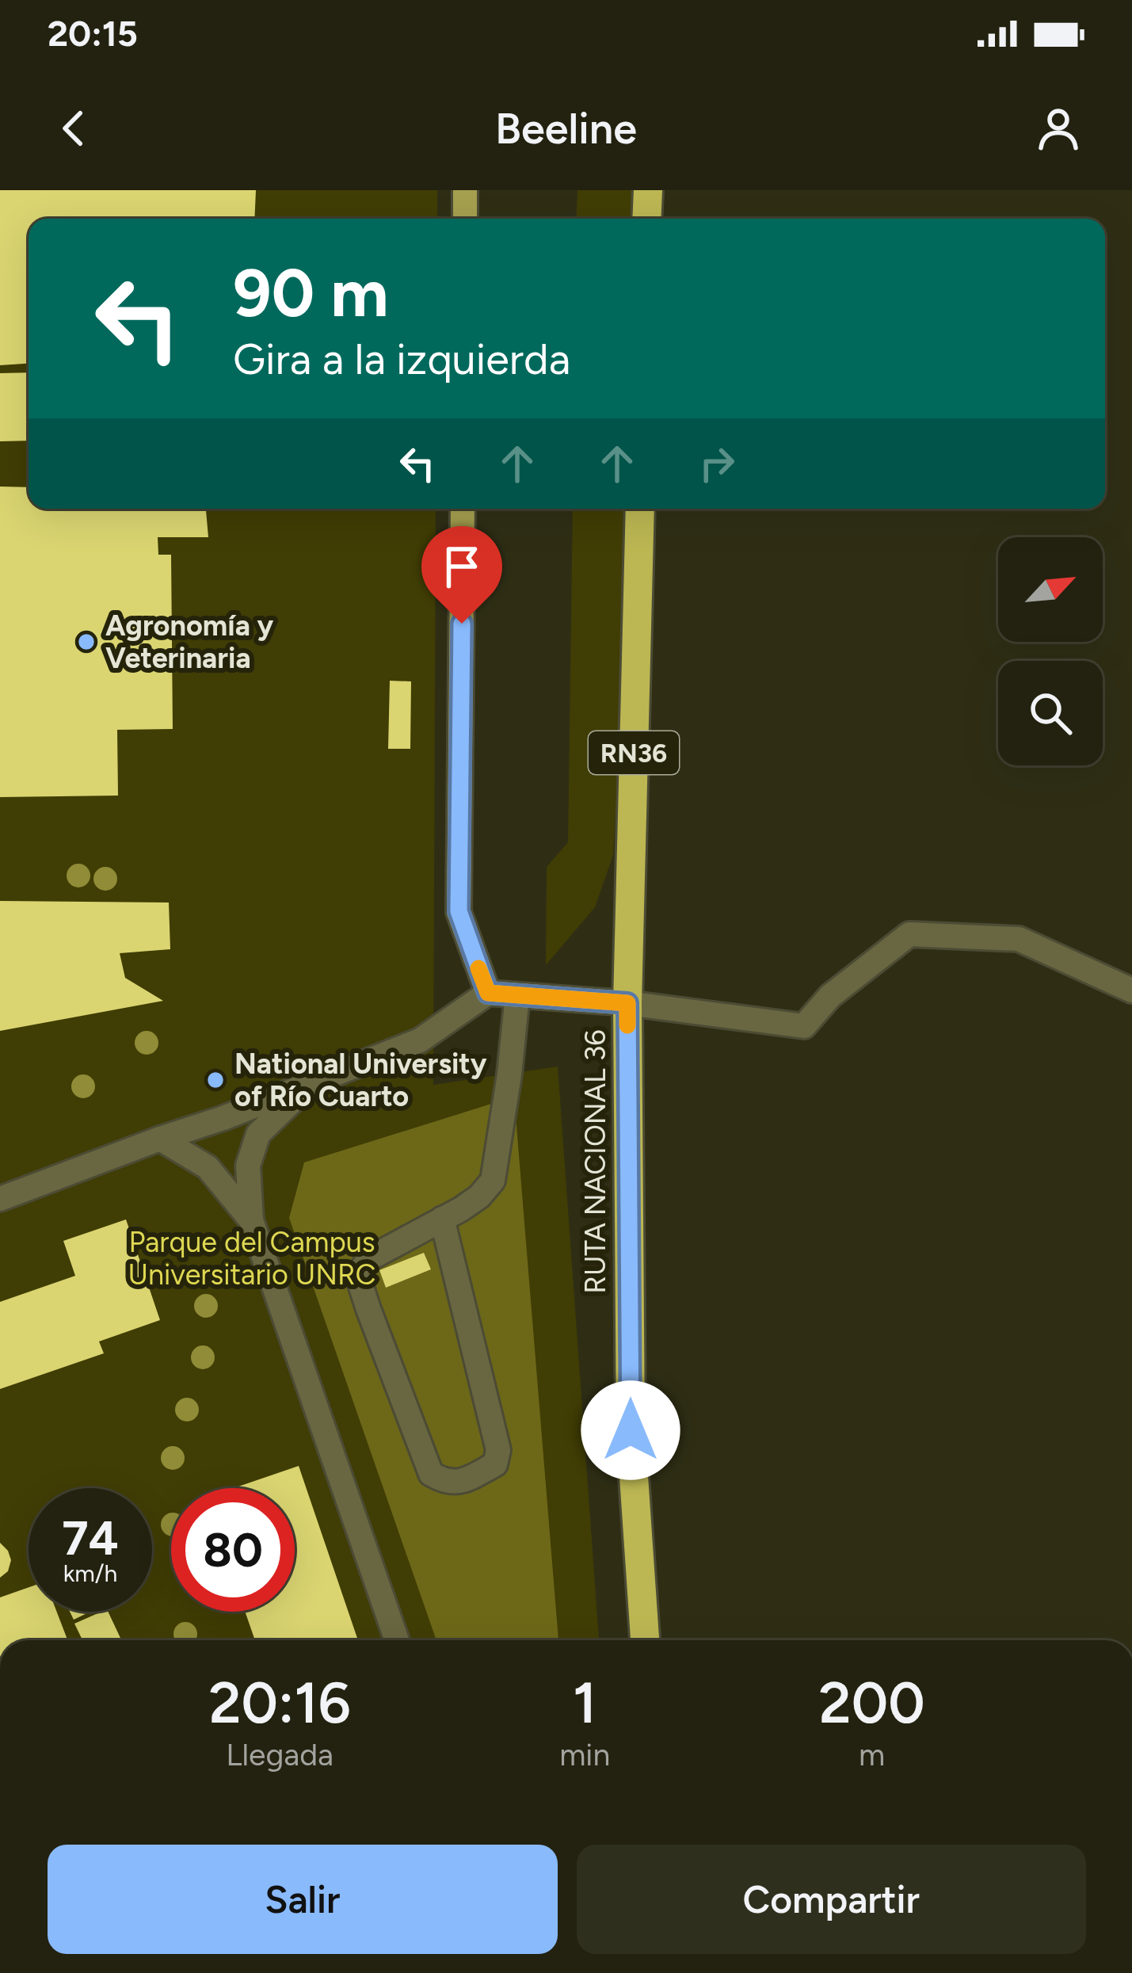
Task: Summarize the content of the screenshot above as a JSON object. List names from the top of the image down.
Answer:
{
  "streets": {
    "highway": ["RN36", "RUTA NACIONAL 36"]
  },
  "parks": ["Parque del Campus Universitario UNRC"],
  "places": ["Agronomía y Veterinaria", "National University of Río Cuarto"],
  "north": "top right",
  "page": {
    "status": "20:15",
    "header": "Beeline",
    "turn": ["90 m", "Gira a la izquierda"],
    "speed": "74 km/h",
    "limit": "80",
    "eta": [
      "20:16",
      "Llegada",
      "1",
      "min",
      "200",
      "m"
    ],
    "buttons": ["Salir", "Compartir"]
  }
}
